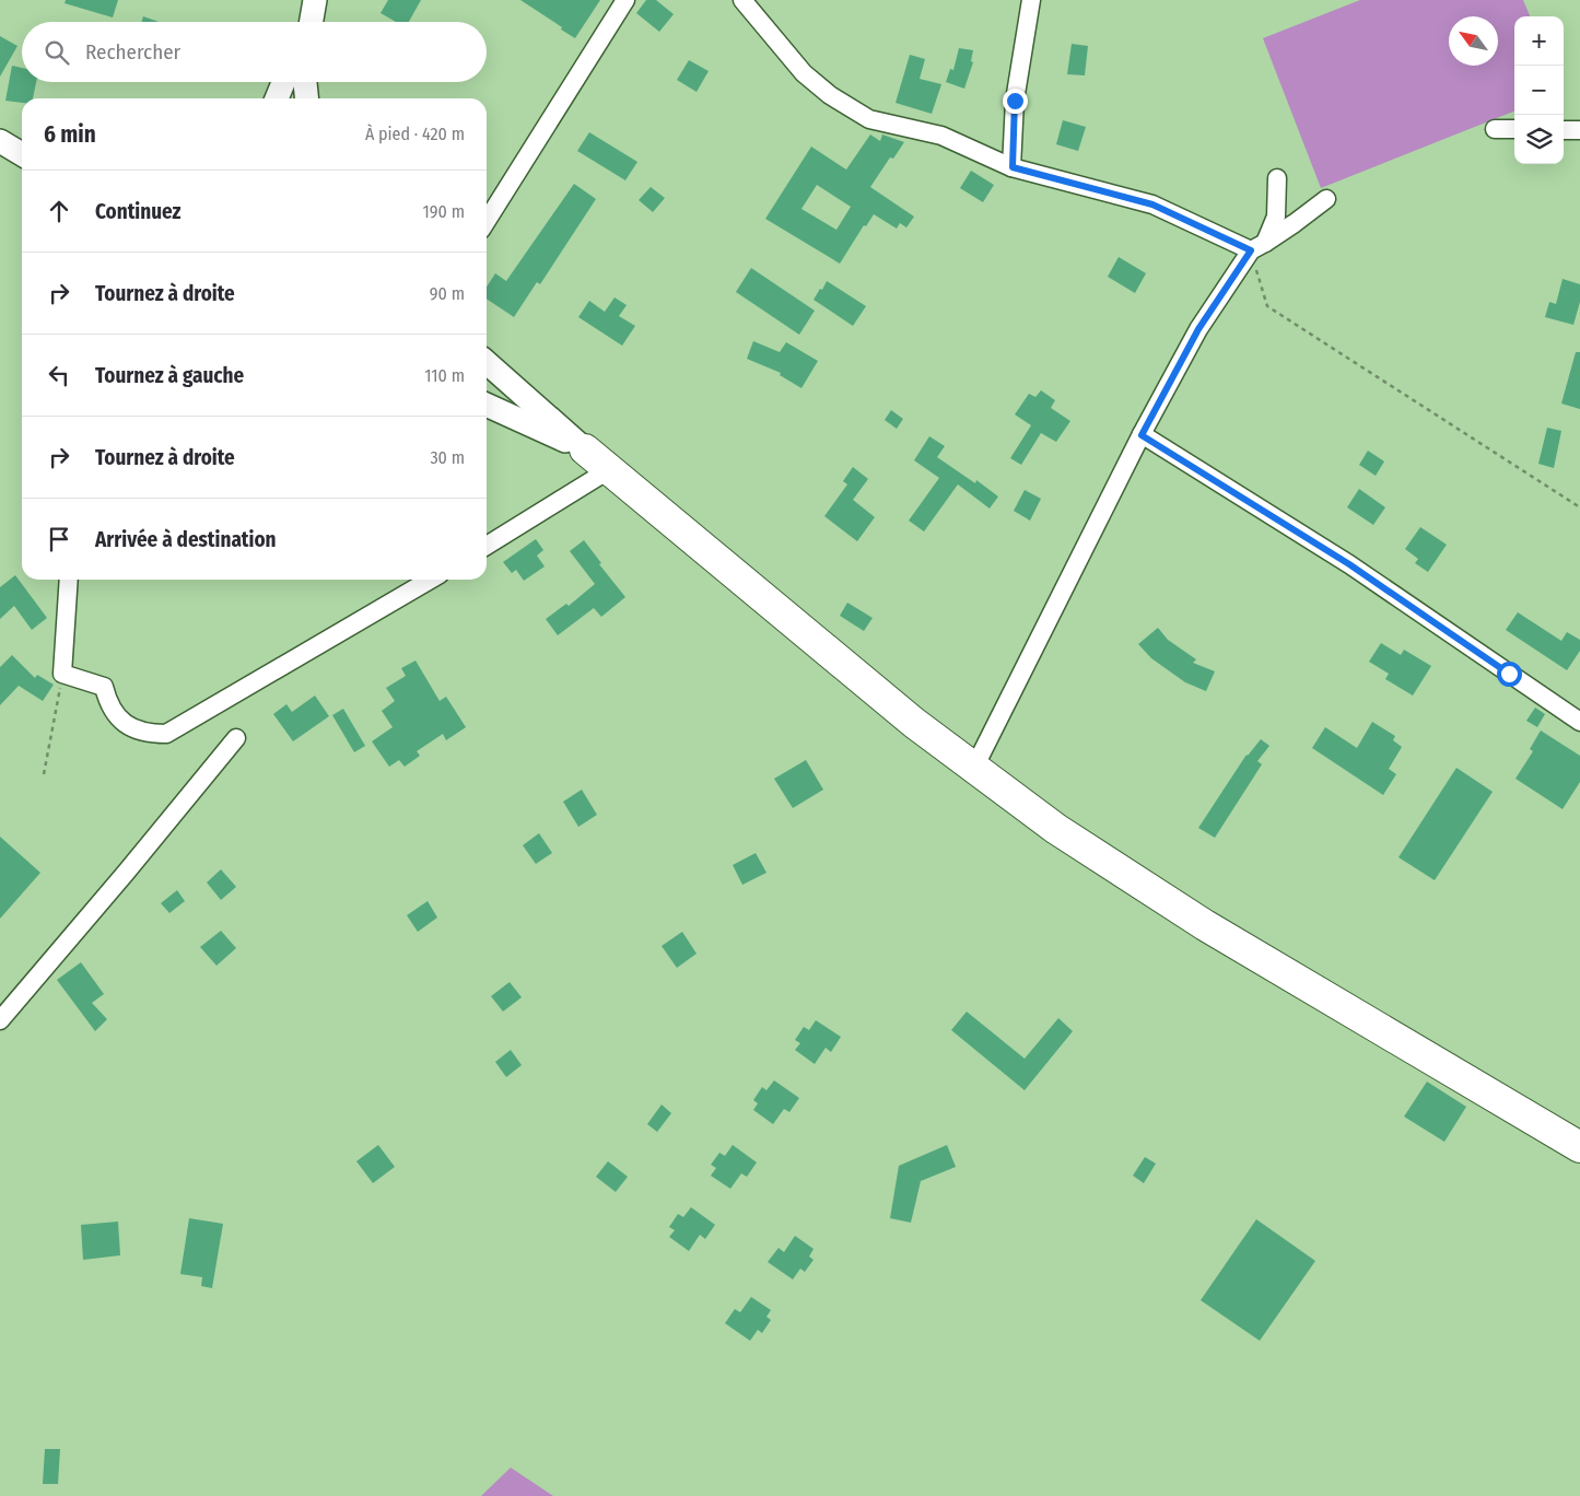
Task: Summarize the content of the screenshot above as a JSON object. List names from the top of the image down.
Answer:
{
  "north": "top left",
  "page": {
    "map_buttons": ["+", "−"],
    "search": "Rechercher",
    "heading": ["6 min", "À pied · 420 m"],
    "list": [
      ["Continuez", "190 m"],
      ["Tournez à droite", "90 m"],
      ["Tournez à gauche", "110 m"],
      ["Tournez à droite", "30 m"],
      "Arrivée à destination"
    ]
  }
}
